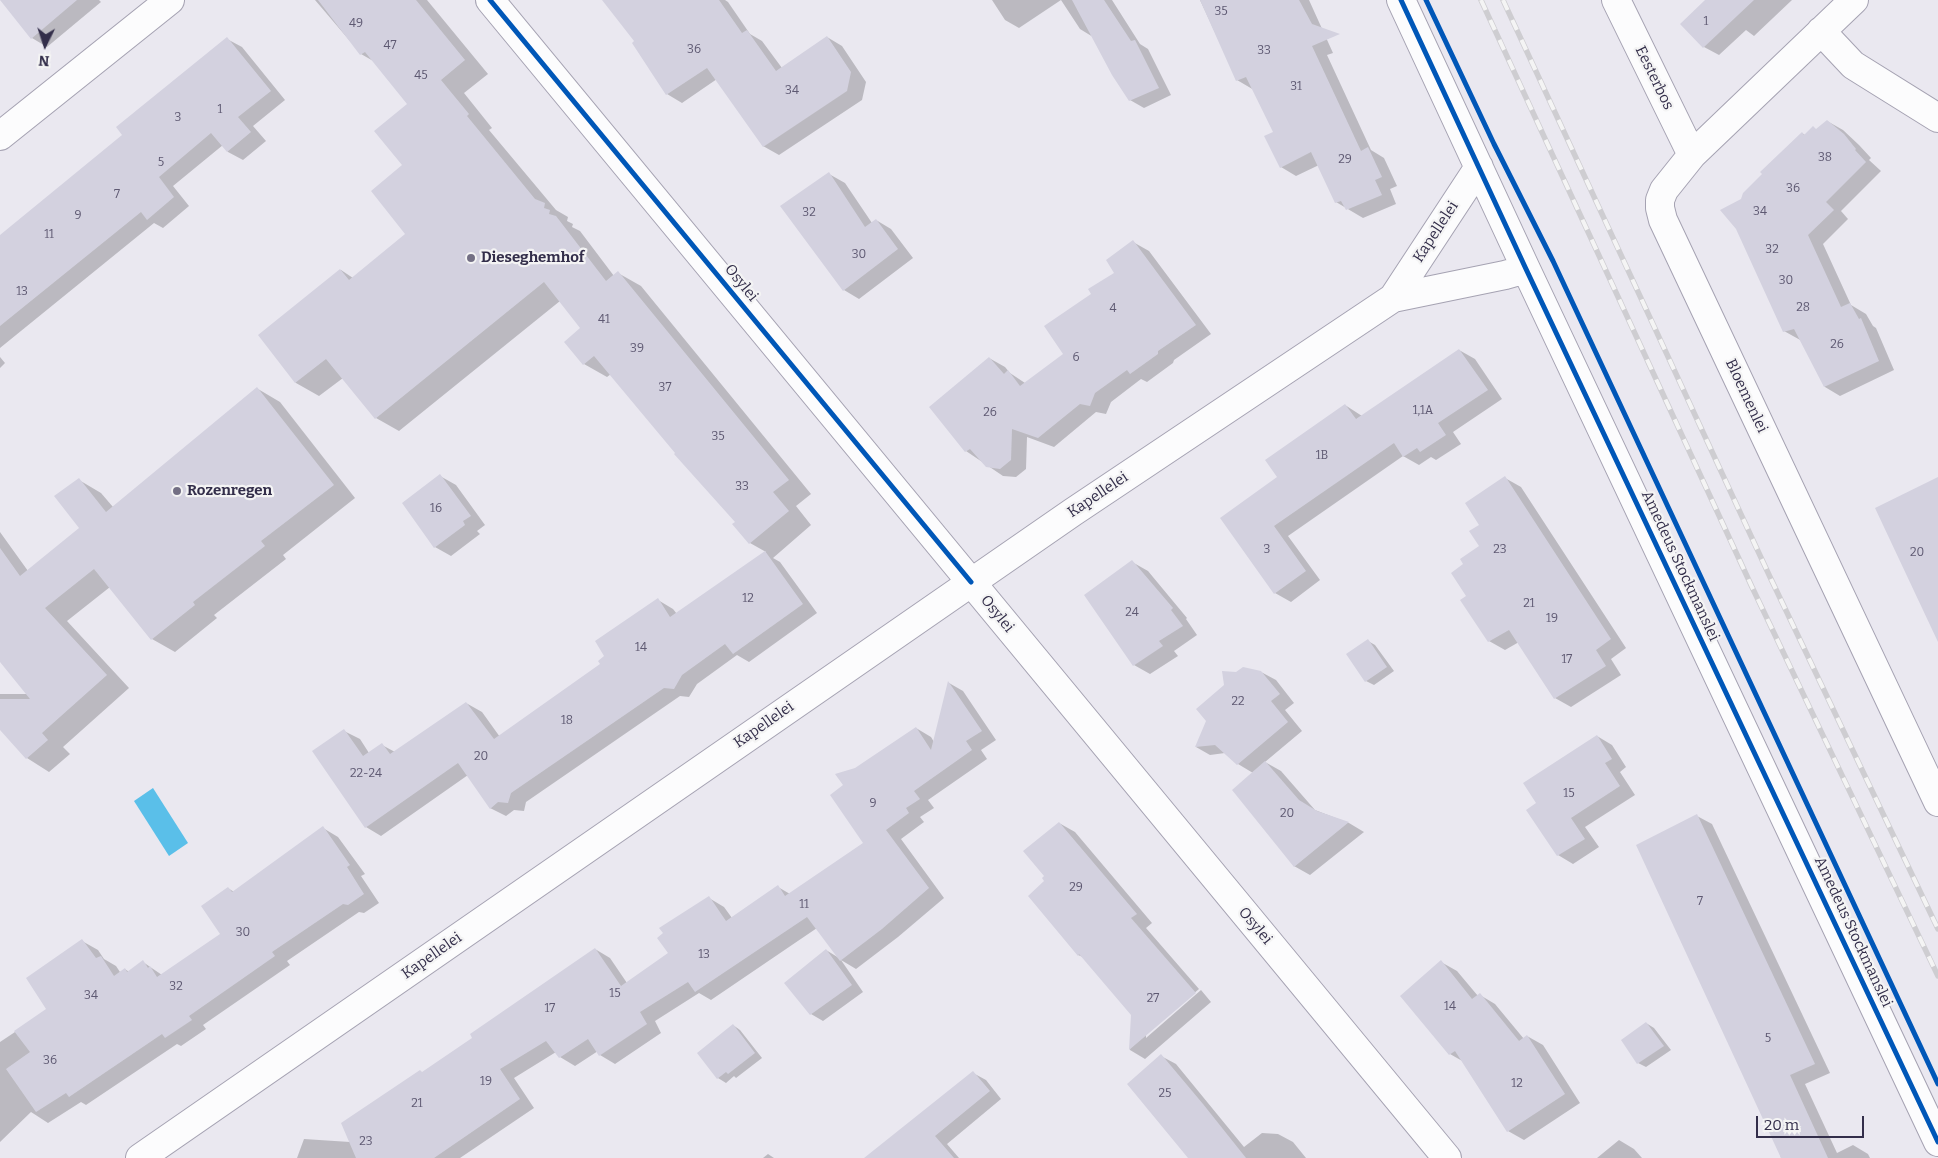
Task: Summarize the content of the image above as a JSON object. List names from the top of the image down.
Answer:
{
  "streets": {
    "street": [
      "Eesterbos",
      "Kapellelei",
      "Osylei",
      "Bloemenlei",
      "Amedeus Stockmanslei"
    ]
  },
  "crossings": [
    ["Eesterbos", "Bloemenlei"],
    ["Kapellelei", "Osylei"],
    ["Kapellelei", "Amedeus Stockmanslei"]
  ],
  "places": ["Dieseghemhof", "Rozenregen"],
  "house_numbers": [
    "35",
    "1",
    "49",
    "47",
    "36",
    "33",
    "45",
    "31",
    "34",
    "1",
    "3",
    "38",
    "29",
    "5",
    "36",
    "7",
    "34",
    "32",
    "9",
    "11",
    "32",
    "30",
    "30",
    "13",
    "28",
    "4",
    "41",
    "26",
    "39",
    "6",
    "37",
    "1,1A",
    "26",
    "35",
    "1B",
    "33",
    "16",
    "3",
    "23",
    "20",
    "12",
    "21",
    "24",
    "19",
    "14",
    "17",
    "22",
    "18",
    "20",
    "22-24",
    "15",
    "9",
    "20",
    "29",
    "7",
    "11",
    "30",
    "13",
    "32",
    "15",
    "34",
    "27",
    "14",
    "17",
    "5",
    "36",
    "19",
    "12",
    "25",
    "21",
    "23"
  ],
  "scale_bar": "20 m",
  "north": "bottom"
}
